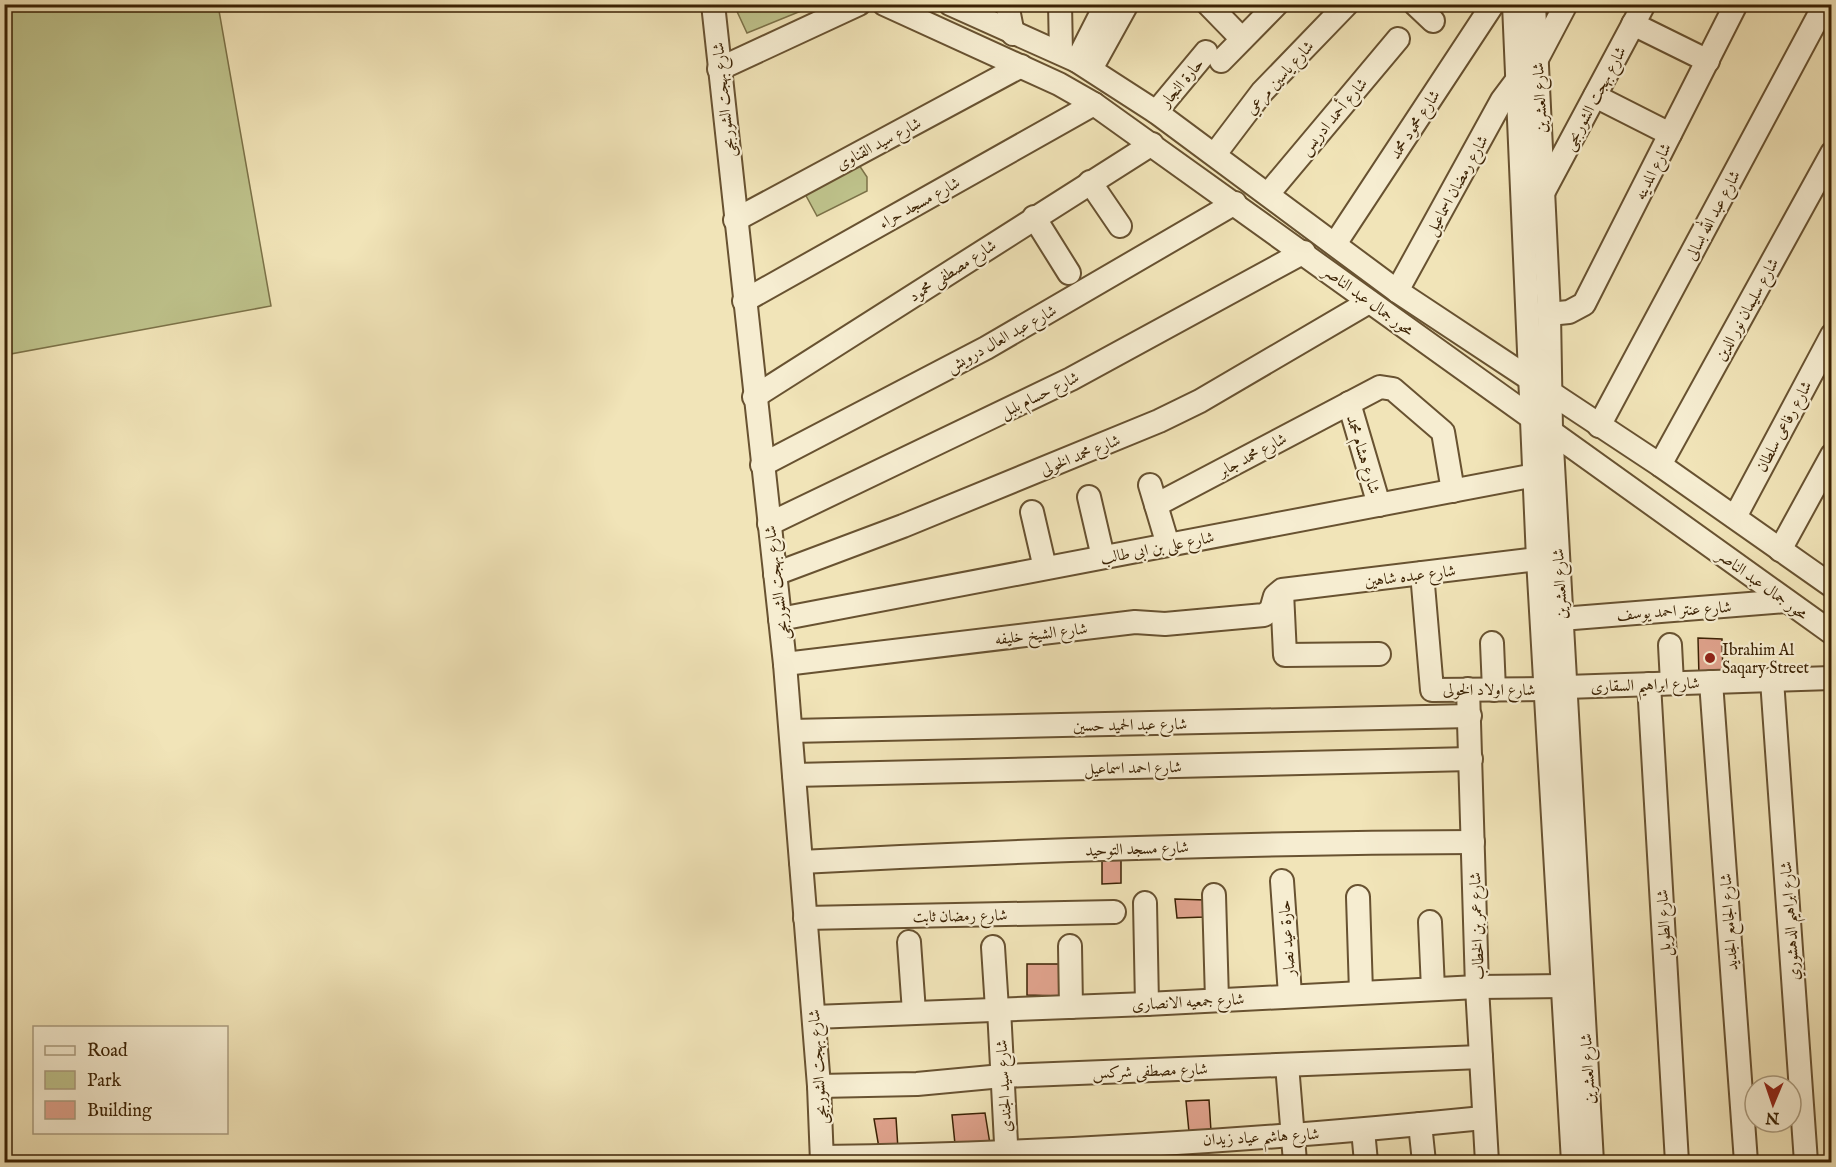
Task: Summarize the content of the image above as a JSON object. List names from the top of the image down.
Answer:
{
  "streets": {
    "street": [
      "شارع ياسين مرعي",
      "حارة النجار",
      "شارع العشرين",
      "شارع بهجت الشوربجى",
      "شارع أحمد ادريس",
      "شارع محمود محمد",
      "شارع سيد القناوى",
      "شارع المدينه",
      "شارع رمضان اسماعيل",
      "شارع مسجد حراء",
      "شارع عبد الله بسالى",
      "شارع مصطفى محمود",
      "محور جمال عبد الناصر",
      "شارع سليمان نور الدين",
      "شارع عبد العال درويش",
      "شارع حسام بلبل",
      "شارع رفاعى سلطان",
      "شارع محمد الخولى",
      "شارع محمد جابر",
      "شارع هشام محمد",
      "شارع على بن ابى طالب",
      "شارع عبده شاهين",
      "شارع عنتر احمد يوسف",
      "شارع الشيخ خليفه",
      "شارع ابراهيم السقارى",
      "شارع اولاد الخولى",
      "شارع عبد الحميد حسين",
      "شارع احمد اسماعيل",
      "شارع مسجد التوحيد",
      "شارع رمضان ثابت",
      "شارع ابراهيم الدهشوري",
      "شارع الجامع الجديد",
      "شارع الطويل",
      "شارع عمر بن الخطاب",
      "حارة عيد نصار",
      "شارع جمعيه الانصارى",
      "شارع مصطفى شركس",
      "شارع سيد الجندى",
      "شارع هاشم عياد زيدان"
    ]
  },
  "crossings": [
    ["شارع ياسين مرعي", "محور جمال عبد الناصر"],
    ["حارة النجار", "محور جمال عبد الناصر"],
    ["شارع العشرين", "شارع بهجت الشوربجى"],
    ["شارع العشرين", "شارع المدينه"],
    ["شارع العشرين", "شارع رمضان اسماعيل"],
    ["شارع العشرين", "محور جمال عبد الناصر"],
    ["شارع العشرين", "شارع على بن ابى طالب"],
    ["شارع العشرين", "شارع عبده شاهين"],
    ["شارع العشرين", "شارع عنتر احمد يوسف"],
    ["شارع العشرين", "شارع ابراهيم السقارى"],
    ["شارع العشرين", "شارع اولاد الخولى"],
    ["شارع العشرين", "شارع جمعيه الانصارى"],
    ["شارع بهجت الشوربجى", "شارع سيد القناوى"],
    ["شارع بهجت الشوربجى", "شارع مسجد حراء"],
    ["شارع بهجت الشوربجى", "شارع مصطفى محمود"],
    ["شارع بهجت الشوربجى", "شارع عبد العال درويش"],
    ["شارع بهجت الشوربجى", "شارع حسام بلبل"],
    ["شارع بهجت الشوربجى", "شارع محمد الخولى"],
    ["شارع بهجت الشوربجى", "شارع على بن ابى طالب"],
    ["شارع بهجت الشوربجى", "شارع الشيخ خليفه"],
    ["شارع بهجت الشوربجى", "شارع عبد الحميد حسين"],
    ["شارع بهجت الشوربجى", "شارع احمد اسماعيل"],
    ["شارع بهجت الشوربجى", "شارع مسجد التوحيد"],
    ["شارع بهجت الشوربجى", "شارع رمضان ثابت"],
    ["شارع بهجت الشوربجى", "شارع جمعيه الانصارى"],
    ["شارع بهجت الشوربجى", "شارع مصطفى شركس"],
    ["شارع بهجت الشوربجى", "شارع هاشم عياد زيدان"],
    ["شارع أحمد ادريس", "محور جمال عبد الناصر"],
    ["شارع محمود محمد", "محور جمال عبد الناصر"],
    ["شارع سيد القناوى", "محور جمال عبد الناصر"],
    ["شارع رمضان اسماعيل", "محور جمال عبد الناصر"],
    ["شارع مسجد حراء", "محور جمال عبد الناصر"],
    ["شارع عبد الله بسالى", "محور جمال عبد الناصر"],
    ["شارع مصطفى محمود", "محور جمال عبد الناصر"],
    ["محور جمال عبد الناصر", "شارع سليمان نور الدين"],
    ["محور جمال عبد الناصر", "شارع عبد العال درويش"],
    ["محور جمال عبد الناصر", "شارع حسام بلبل"],
    ["محور جمال عبد الناصر", "شارع رفاعى سلطان"],
    ["محور جمال عبد الناصر", "شارع محمد الخولى"],
    ["محور جمال عبد الناصر", "شارع عنتر احمد يوسف"],
    ["شارع محمد جابر", "شارع هشام محمد"],
    ["شارع محمد جابر", "شارع على بن ابى طالب"],
    ["شارع هشام محمد", "شارع على بن ابى طالب"],
    ["شارع عبده شاهين", "شارع الشيخ خليفه"],
    ["شارع عبده شاهين", "شارع اولاد الخولى"],
    ["شارع ابراهيم السقارى", "شارع اولاد الخولى"],
    ["شارع ابراهيم السقارى", "شارع ابراهيم الدهشوري"],
    ["شارع ابراهيم السقارى", "شارع الجامع الجديد"],
    ["شارع ابراهيم السقارى", "شارع الطويل"],
    ["شارع اولاد الخولى", "شارع عمر بن الخطاب"],
    ["شارع عبد الحميد حسين", "شارع عمر بن الخطاب"],
    ["شارع احمد اسماعيل", "شارع عمر بن الخطاب"],
    ["شارع مسجد التوحيد", "شارع عمر بن الخطاب"],
    ["شارع عمر بن الخطاب", "شارع جمعيه الانصارى"],
    ["شارع عمر بن الخطاب", "شارع مصطفى شركس"],
    ["شارع عمر بن الخطاب", "شارع هاشم عياد زيدان"],
    ["حارة عيد نصار", "شارع جمعيه الانصارى"],
    ["شارع جمعيه الانصارى", "شارع سيد الجندى"],
    ["شارع مصطفى شركس", "شارع سيد الجندى"],
    ["شارع سيد الجندى", "شارع هاشم عياد زيدان"]
  ],
  "places": ["Ibrahim Al Saqary Street"],
  "legend": ["Road", "Park", "Building"],
  "north": "bottom"
}
